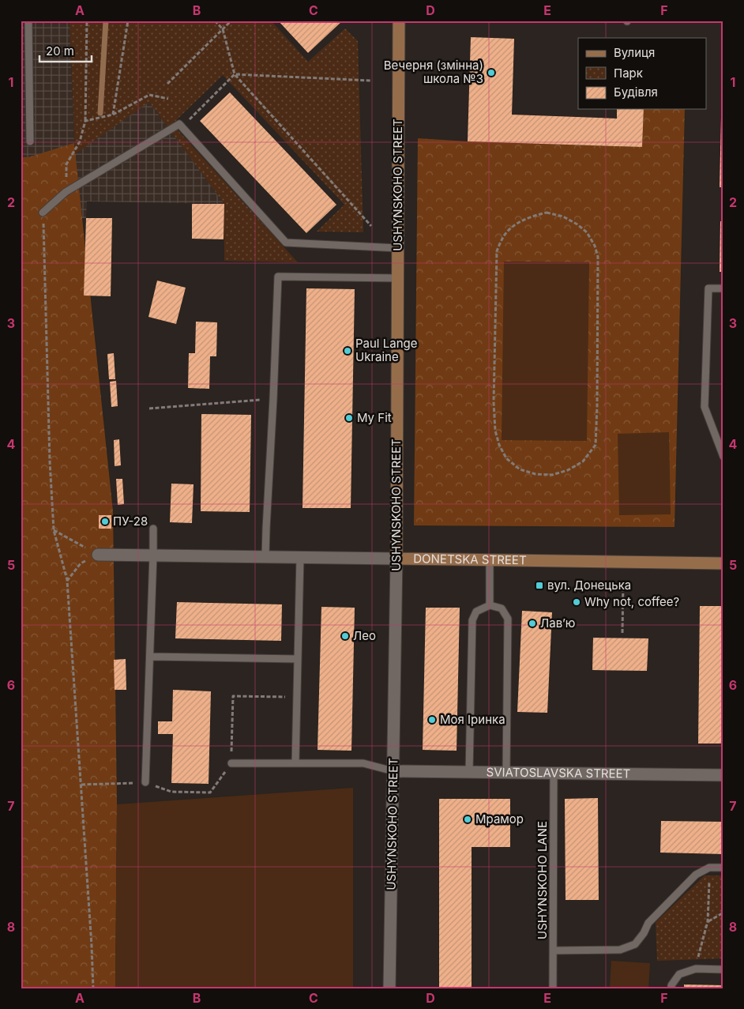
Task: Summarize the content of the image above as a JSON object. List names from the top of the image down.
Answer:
{
  "streets": {
    "street": ["USHYNSKOHO STREET", "DONETSKA STREET", "SVIATOSLAVSKA STREET"],
    "lane": ["USHYNSKOHO LANE"]
  },
  "crossings": [
    ["USHYNSKOHO STREET", "DONETSKA STREET"],
    ["USHYNSKOHO STREET", "SVIATOSLAVSKA STREET"],
    ["SVIATOSLAVSKA STREET", "USHYNSKOHO LANE"]
  ],
  "places": {
    "other": [
      "Вечерня (змінна) школа №3",
      "Paul Lange Ukraine",
      "My Fit",
      "ПУ-28",
      "Why not, coffee?",
      "Лав’ю",
      "Лео",
      "Моя Іринка",
      "Мрамор"
    ],
    "transit": ["вул. Донецька"]
  },
  "legend": ["Вулиця", "Парк", "Будівля"],
  "scale_bar": "20 m",
  "grid": {
    "columns": [
      "A",
      "B",
      "C",
      "D",
      "E",
      "F"
    ],
    "rows": [
      "1",
      "2",
      "3",
      "4",
      "5",
      "6",
      "7",
      "8"
    ]
  }
}
